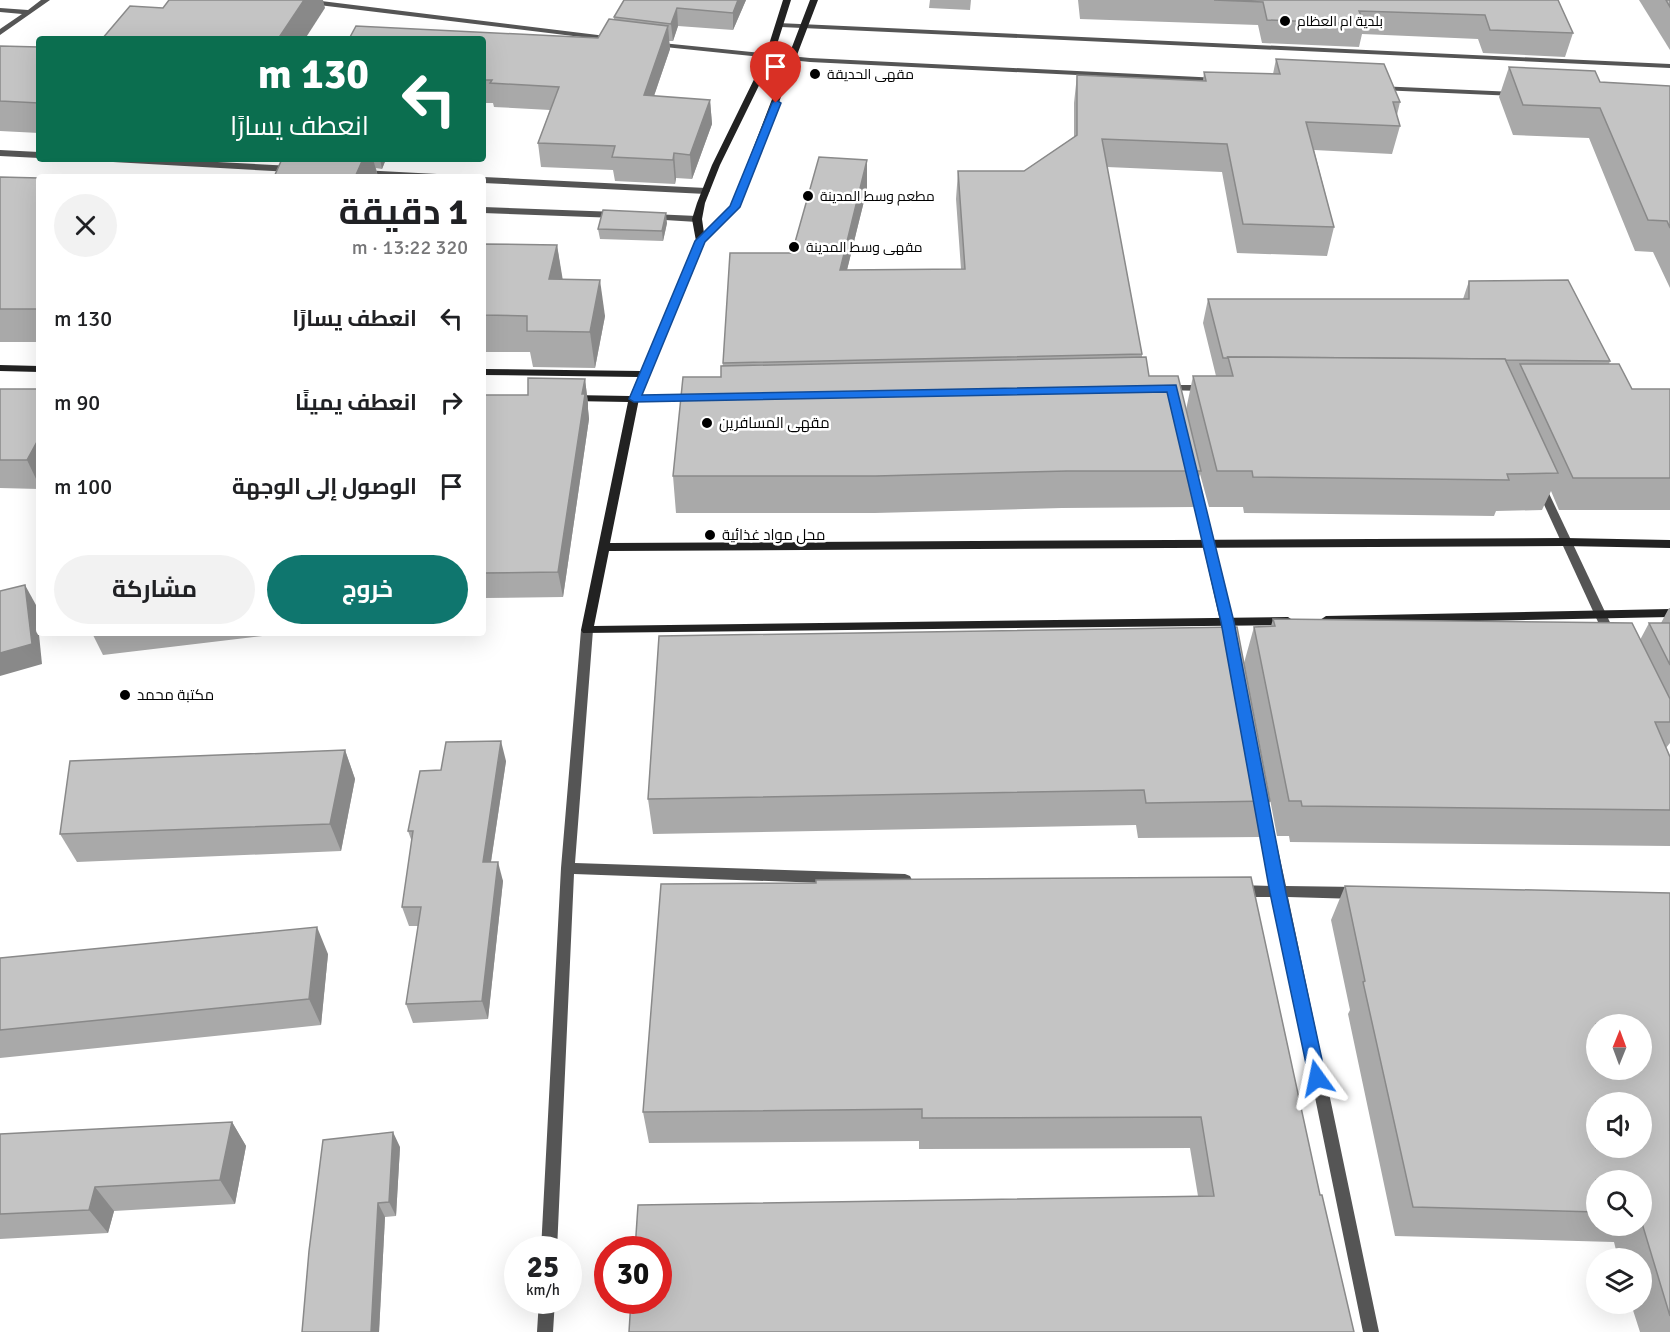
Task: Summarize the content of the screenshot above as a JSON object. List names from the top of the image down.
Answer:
{
  "places": [
    "بلدية ام العظام",
    "مقهى الحديقة",
    "مطعم وسط المدينة",
    "مقهى وسط المدينة",
    "مقهى المسافرين",
    "محل مواد غذائية",
    "مكتبة محمد"
  ],
  "north": "top",
  "page": {
    "turn": ["130 m", "انعطف يسارًا"],
    "heading": ["1 دقيقة", "320 m · 13:22"],
    "list": [
      {
        "name": "انعطف يسارًا",
        "value": "130 m"
      },
      {
        "name": "انعطف يمينًا",
        "value": "90 m"
      },
      {
        "name": "الوصول إلى الوجهة",
        "value": "100 m"
      }
    ],
    "buttons": ["خروج", "مشاركة"],
    "speed": "25 km/h",
    "limit": "30"
  }
}
